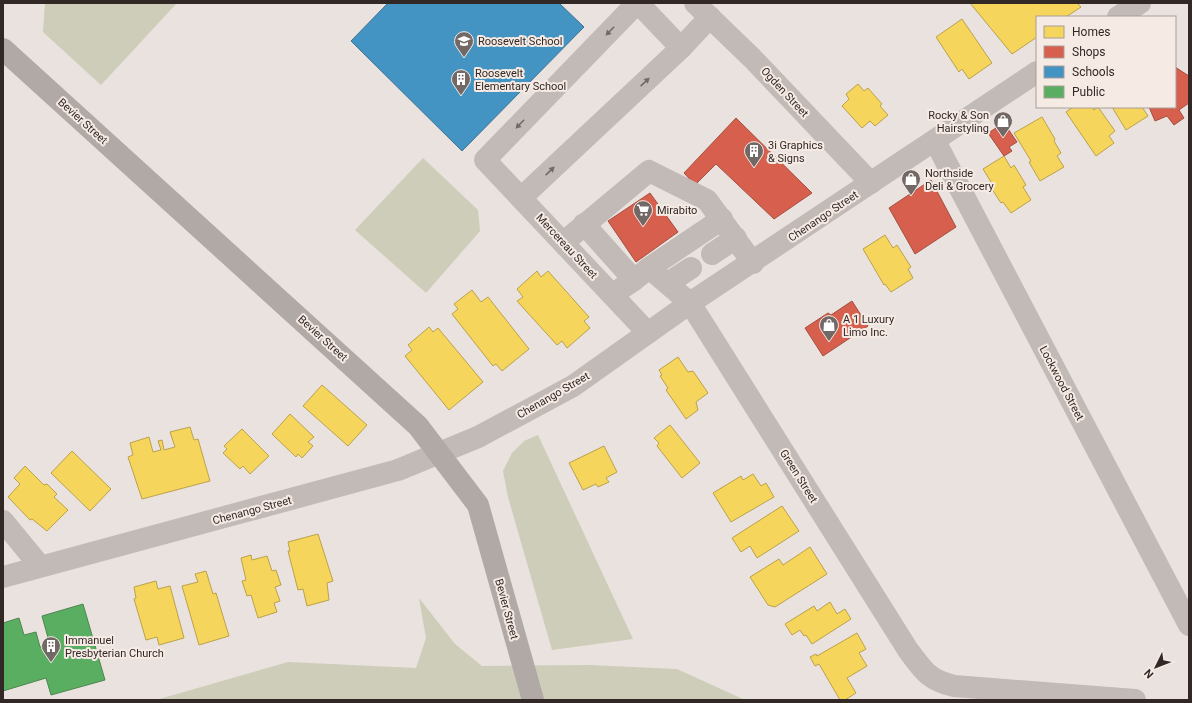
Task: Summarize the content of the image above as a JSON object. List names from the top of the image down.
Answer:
{
  "streets": {
    "main road": ["Bevier Street"],
    "street": [
      "Ogden Street",
      "Chenango Street",
      "Mercereau Street",
      "Lockwood Street",
      "Green Street"
    ]
  },
  "crossings": [
    ["Ogden Street", "Chenango Street"],
    ["Bevier Street", "Chenango Street"],
    ["Chenango Street", "Mercereau Street"],
    ["Chenango Street", "Lockwood Street"],
    ["Chenango Street", "Green Street"]
  ],
  "places": {
    "school or university": ["Roosevelt School"],
    "building": ["Roosevelt Elementary School", "3i Graphics & Signs", "Immanuel Presbyterian Church"],
    "shop": ["Rocky & Son Hairstyling", "Northside Deli & Grocery", "A 1 Luxury Limo Inc."],
    "supermarket": ["Mirabito"]
  },
  "legend": [
    "Homes",
    "Shops",
    "Schools",
    "Public"
  ],
  "north": "bottom left"
}
